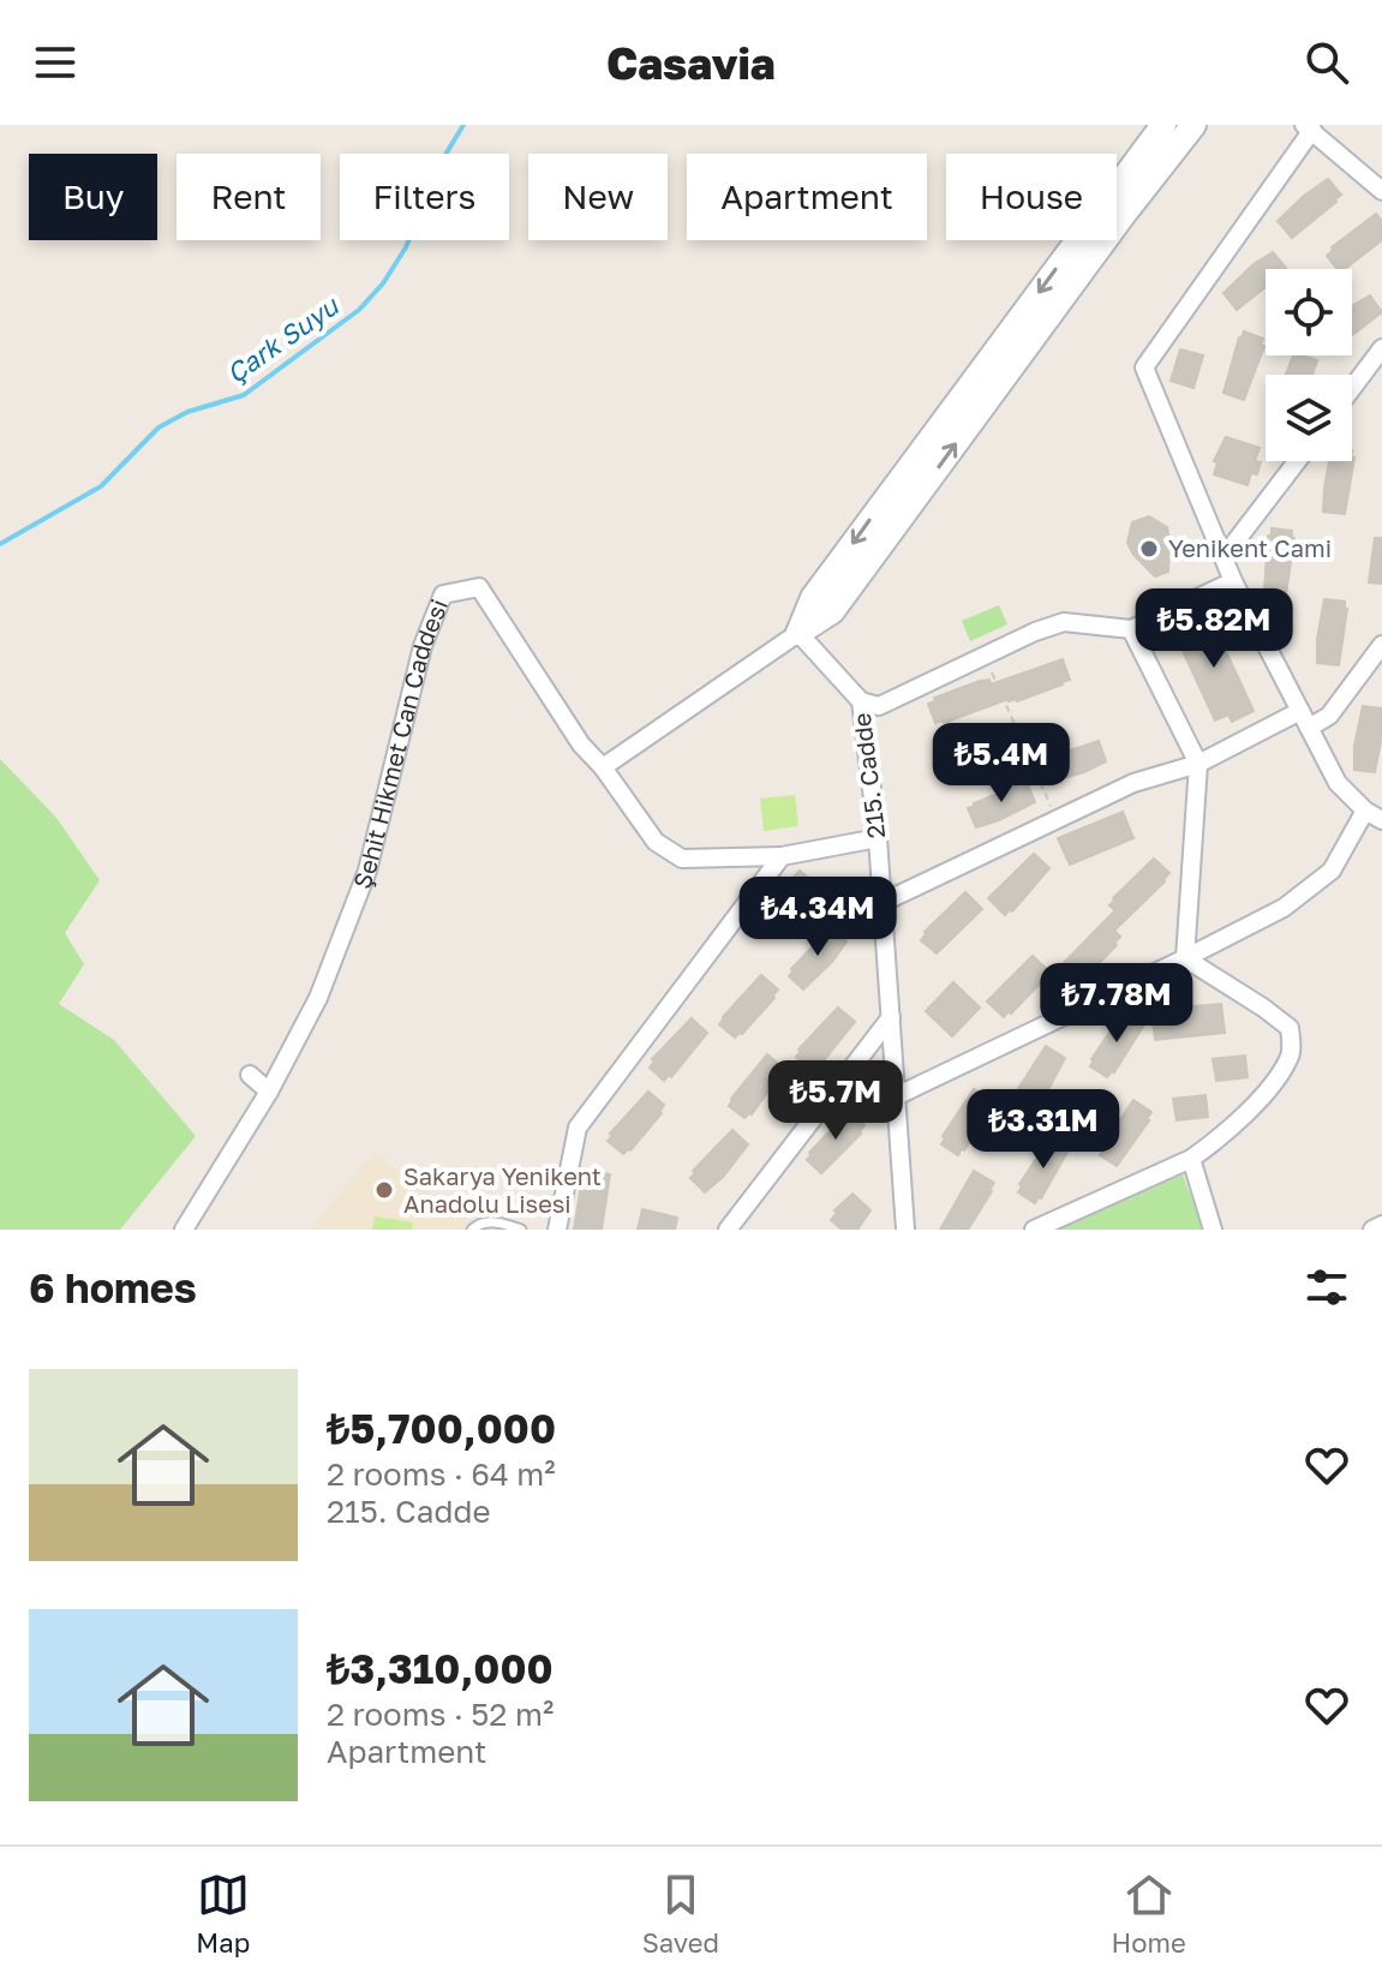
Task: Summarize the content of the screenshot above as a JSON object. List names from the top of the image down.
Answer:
{
  "streets": {
    "street": ["Şehit Hikmet Can Caddesi", "215. Cadde"]
  },
  "water": ["Çark Suyu"],
  "places": ["Yenikent Cami", "Sakarya Yenikent Anadolu Lisesi"],
  "page": {
    "header": "Casavia",
    "chip": [
      "Buy",
      "Rent",
      "Filters",
      "New",
      "Apartment",
      "House"
    ],
    "price": [
      "₺5.82M",
      "₺5.4M",
      "₺4.34M",
      "₺7.78M",
      "₺5.7M",
      "₺3.31M"
    ],
    "heading": "6 homes",
    "list": [
      {
        "name": "₺5,700,000",
        "note": "2 rooms · 64 m² · 215. Cadde"
      },
      {
        "name": "₺3,310,000",
        "note": "2 rooms · 52 m² · Apartment"
      }
    ],
    "tabs": ["Map", "Saved", "Home"]
  }
}
